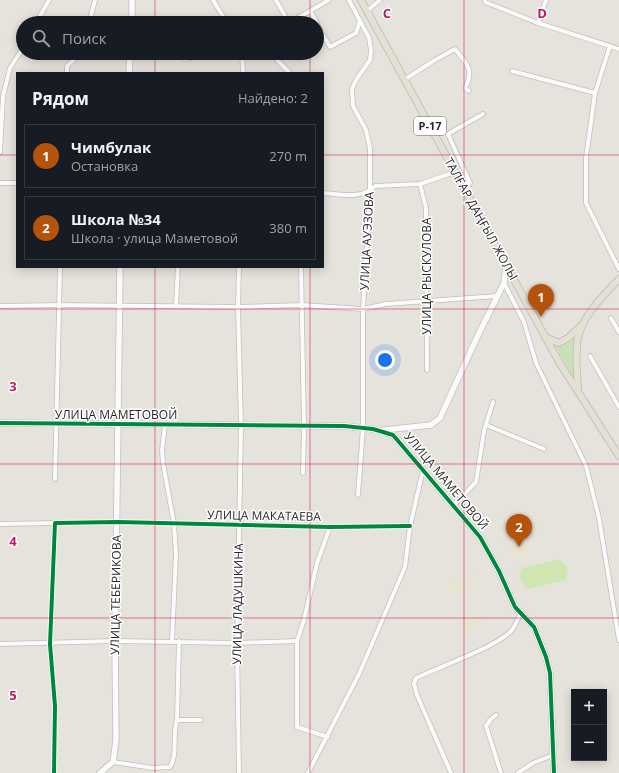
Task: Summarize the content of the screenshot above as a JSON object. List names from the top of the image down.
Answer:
{
  "streets": {
    "main road": ["P-17", "ТАЛҒАР ДАҢҒЫЛ ЖОЛЫ"],
    "street": [
      "УЛИЦА АУЭЗОВА",
      "УЛИЦА РЫСКУЛОВА",
      "УЛИЦА МАМЕТОВОЙ",
      "УЛИЦА МАКАТАЕВА",
      "УЛИЦА ТЕБЕРИКОВА",
      "УЛИЦА ЛАДУШКИНА"
    ]
  },
  "crossings": [
    ["УЛИЦА АУЭЗОВА", "УЛИЦА МАМЕТОВОЙ"],
    ["УЛИЦА МАМЕТОВОЙ", "УЛИЦА ТЕБЕРИКОВА"],
    ["УЛИЦА МАМЕТОВОЙ", "УЛИЦА ЛАДУШКИНА"],
    ["УЛИЦА МАКАТАЕВА", "УЛИЦА ТЕБЕРИКОВА"],
    ["УЛИЦА МАКАТАЕВА", "УЛИЦА ЛАДУШКИНА"]
  ],
  "page": {
    "search": "Поиск",
    "heading": ["Рядом", "Найдено: 2"],
    "list": [
      {
        "mark": "1",
        "name": "Чимбулак",
        "note": "Остановка",
        "value": "270 m"
      },
      {
        "mark": "2",
        "name": "Школа №34",
        "note": "Школа · улица Маметовой",
        "value": "380 m"
      }
    ],
    "pins": ["1", "2"],
    "map_buttons": ["+", "−"]
  },
  "grid": {
    "columns": ["C", "D"],
    "rows": ["3", "4", "5"]
  }
}
